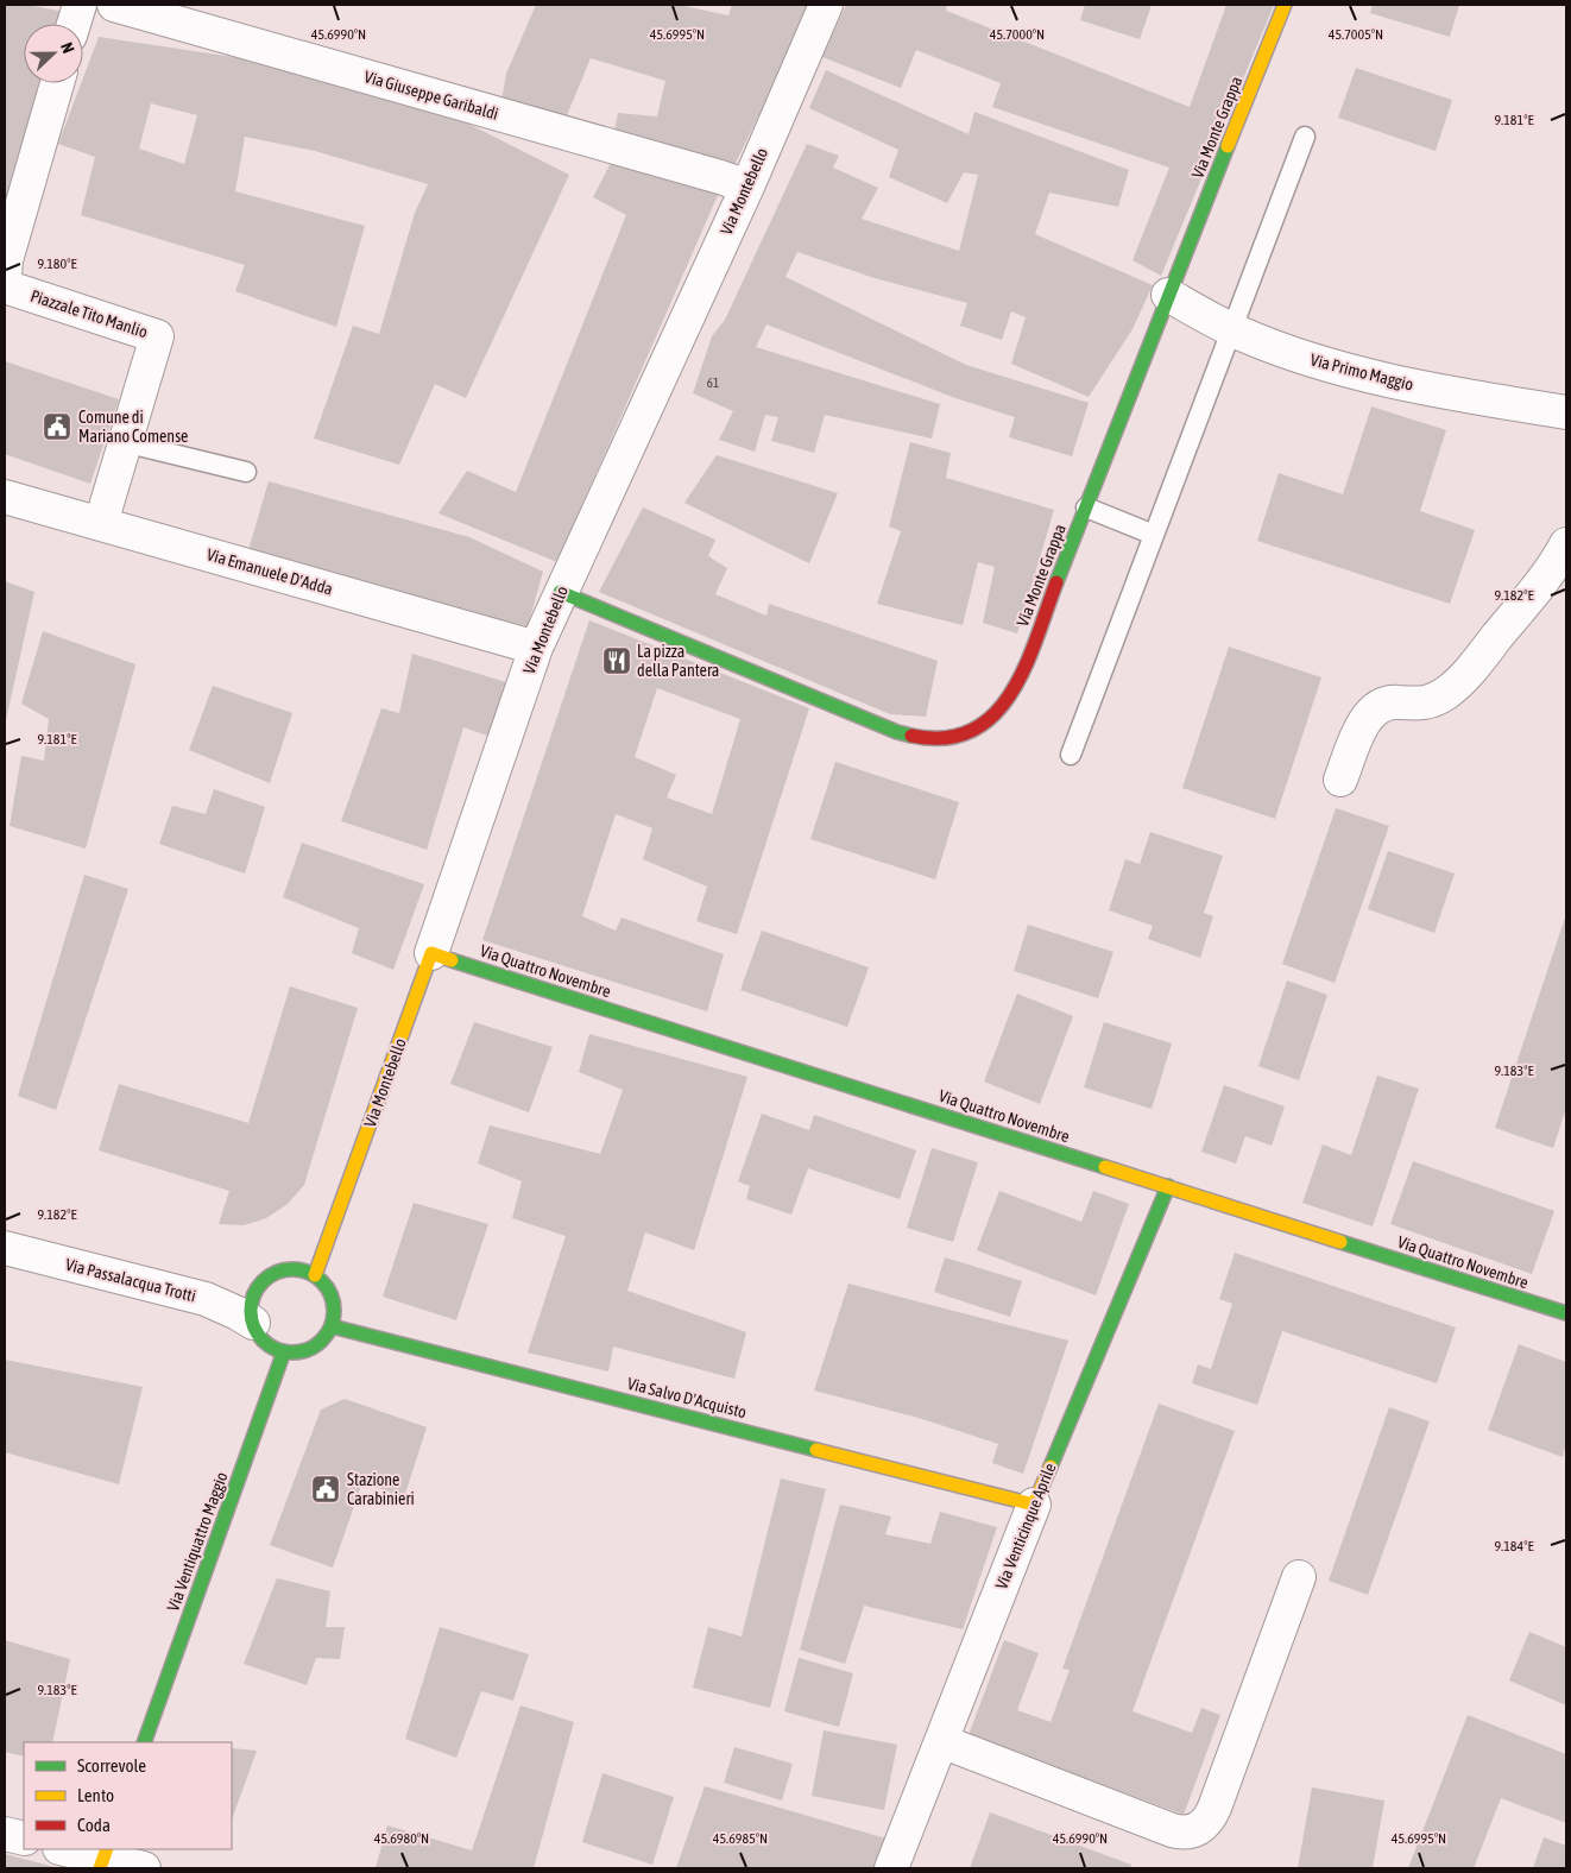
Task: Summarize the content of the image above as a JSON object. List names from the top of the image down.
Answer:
{
  "streets": {
    "street": [
      "Via Giuseppe Garibaldi",
      "Via Monte Grappa",
      "Via Montebello",
      "Piazzale Tito Manlio",
      "Via Primo Maggio",
      "Via Emanuele D'Adda",
      "Via Quattro Novembre",
      "Via Passalacqua Trotti",
      "Via Salvo D'Acquisto",
      "Via Venticinque Aprile",
      "Via Ventiquattro Maggio"
    ]
  },
  "crossings": [
    ["Via Giuseppe Garibaldi", "Via Montebello"],
    ["Via Monte Grappa", "Via Montebello"],
    ["Via Monte Grappa", "Via Primo Maggio"],
    ["Via Montebello", "Via Emanuele D'Adda"],
    ["Via Montebello", "Via Quattro Novembre"],
    ["Via Montebello", "Via Passalacqua Trotti"],
    ["Via Montebello", "Via Salvo D'Acquisto"],
    ["Via Montebello", "Via Ventiquattro Maggio"],
    ["Piazzale Tito Manlio", "Via Emanuele D'Adda"],
    ["Via Quattro Novembre", "Via Venticinque Aprile"],
    ["Via Passalacqua Trotti", "Via Salvo D'Acquisto"],
    ["Via Passalacqua Trotti", "Via Ventiquattro Maggio"],
    ["Via Salvo D'Acquisto", "Via Venticinque Aprile"],
    ["Via Salvo D'Acquisto", "Via Ventiquattro Maggio"]
  ],
  "places": {
    "public building": ["Comune di Mariano Comense", "Stazione Carabinieri"],
    "restaurant": ["La pizza della Pantera"]
  },
  "house_numbers": ["61"],
  "legend": ["Scorrevole", "Lento", "Coda"],
  "north": "right",
  "coordinates": [
    "45.6990°N",
    "45.6995°N",
    "45.7000°N",
    "45.7005°N",
    "9.181°E",
    "9.180°E",
    "9.182°E",
    "9.183°E",
    "9.184°E",
    "45.6980°N",
    "45.6985°N"
  ]
}
